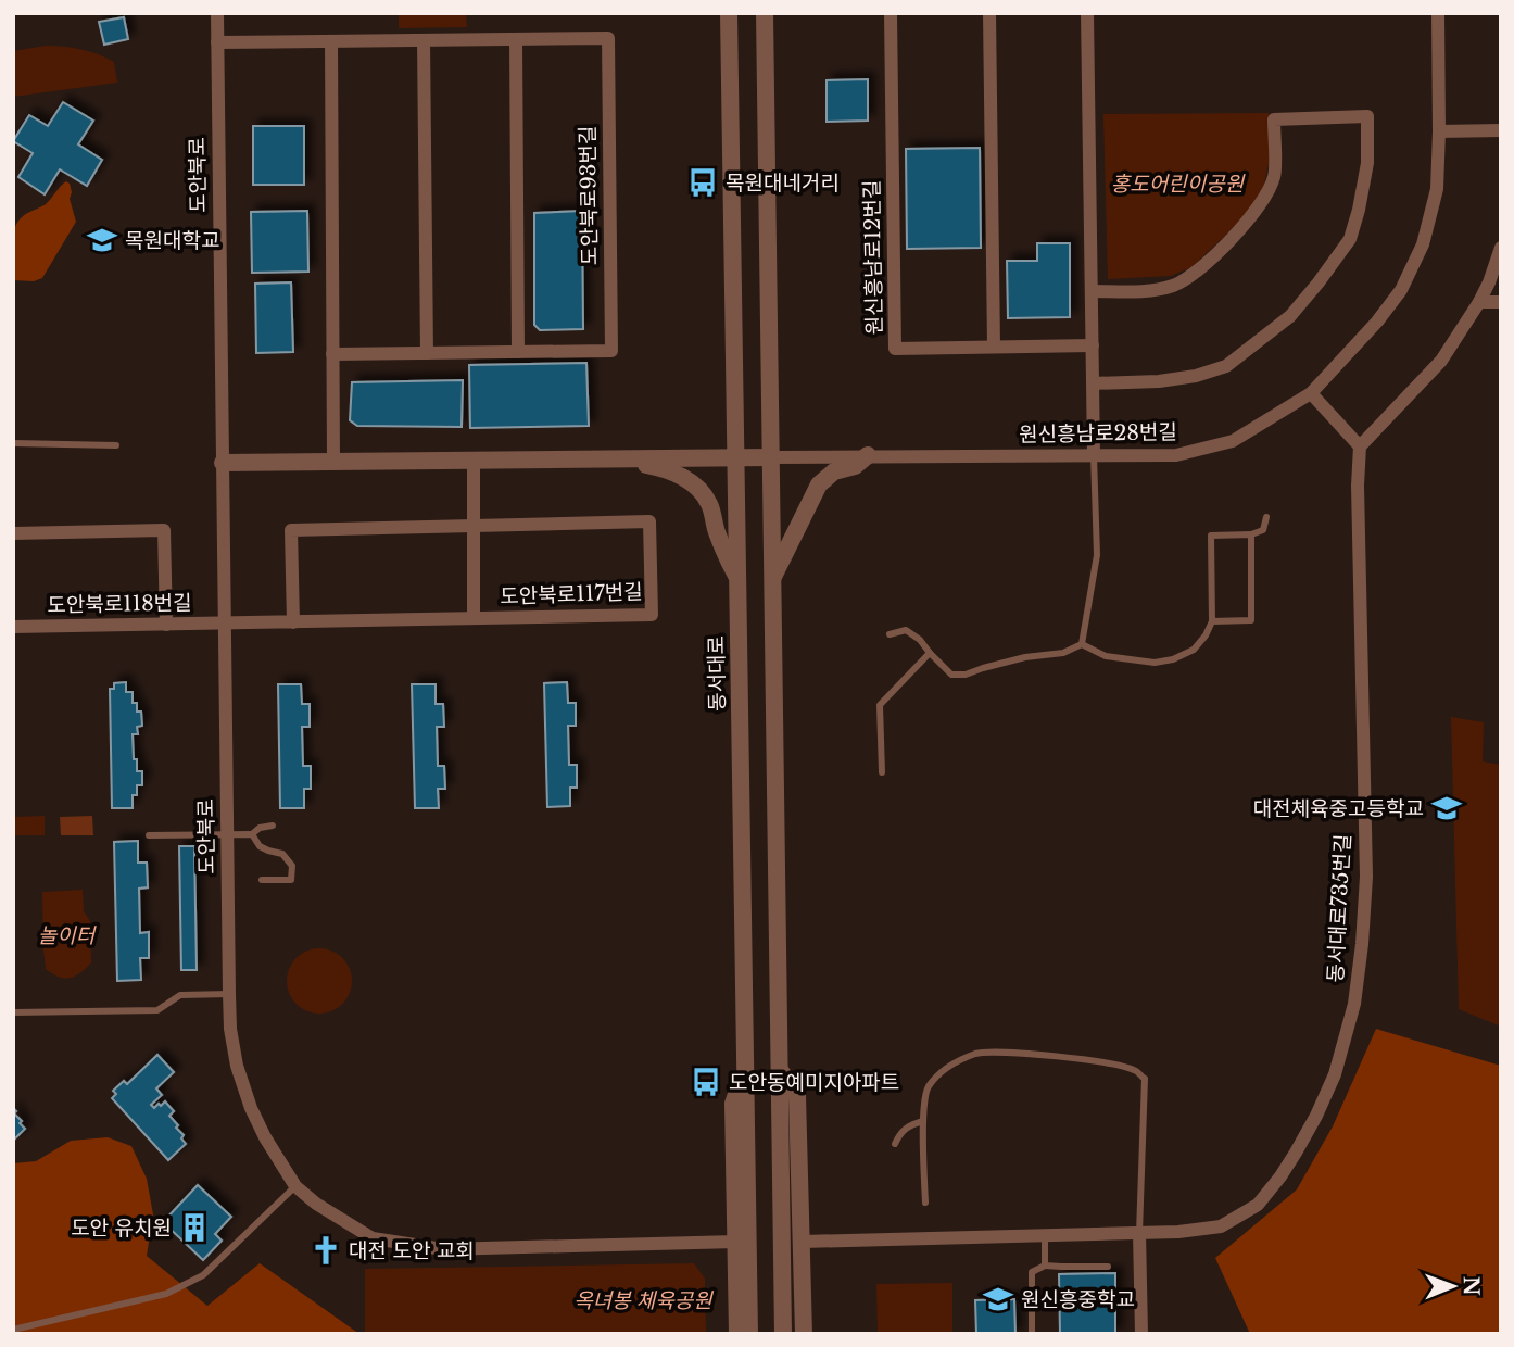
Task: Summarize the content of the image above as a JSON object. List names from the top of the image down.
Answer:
{
  "streets": {
    "street": [
      "도안북로",
      "도안북로93번길",
      "원신흥남로12번길",
      "원신흥남로28번길",
      "도안북로117번길",
      "도안북로118번길",
      "동서대로",
      "동서대로735번길"
    ]
  },
  "crossings": [
    ["도안북로", "도안북로93번길"],
    ["도안북로", "도안북로117번길"],
    ["도안북로", "도안북로118번길"],
    ["도안북로117번길", "도안북로118번길"]
  ],
  "parks": ["홍도어린이공원", "놀이터", "옥녀봉 체육공원"],
  "places": {
    "bus stop": ["목원대네거리", "도안동예미지아파트"],
    "school or university": ["목원대학교", "대전체육중고등학교", "원신흥중학교"],
    "building": ["도안 유치원"],
    "church": ["대전 도안 교회"]
  },
  "north": "right"
}
